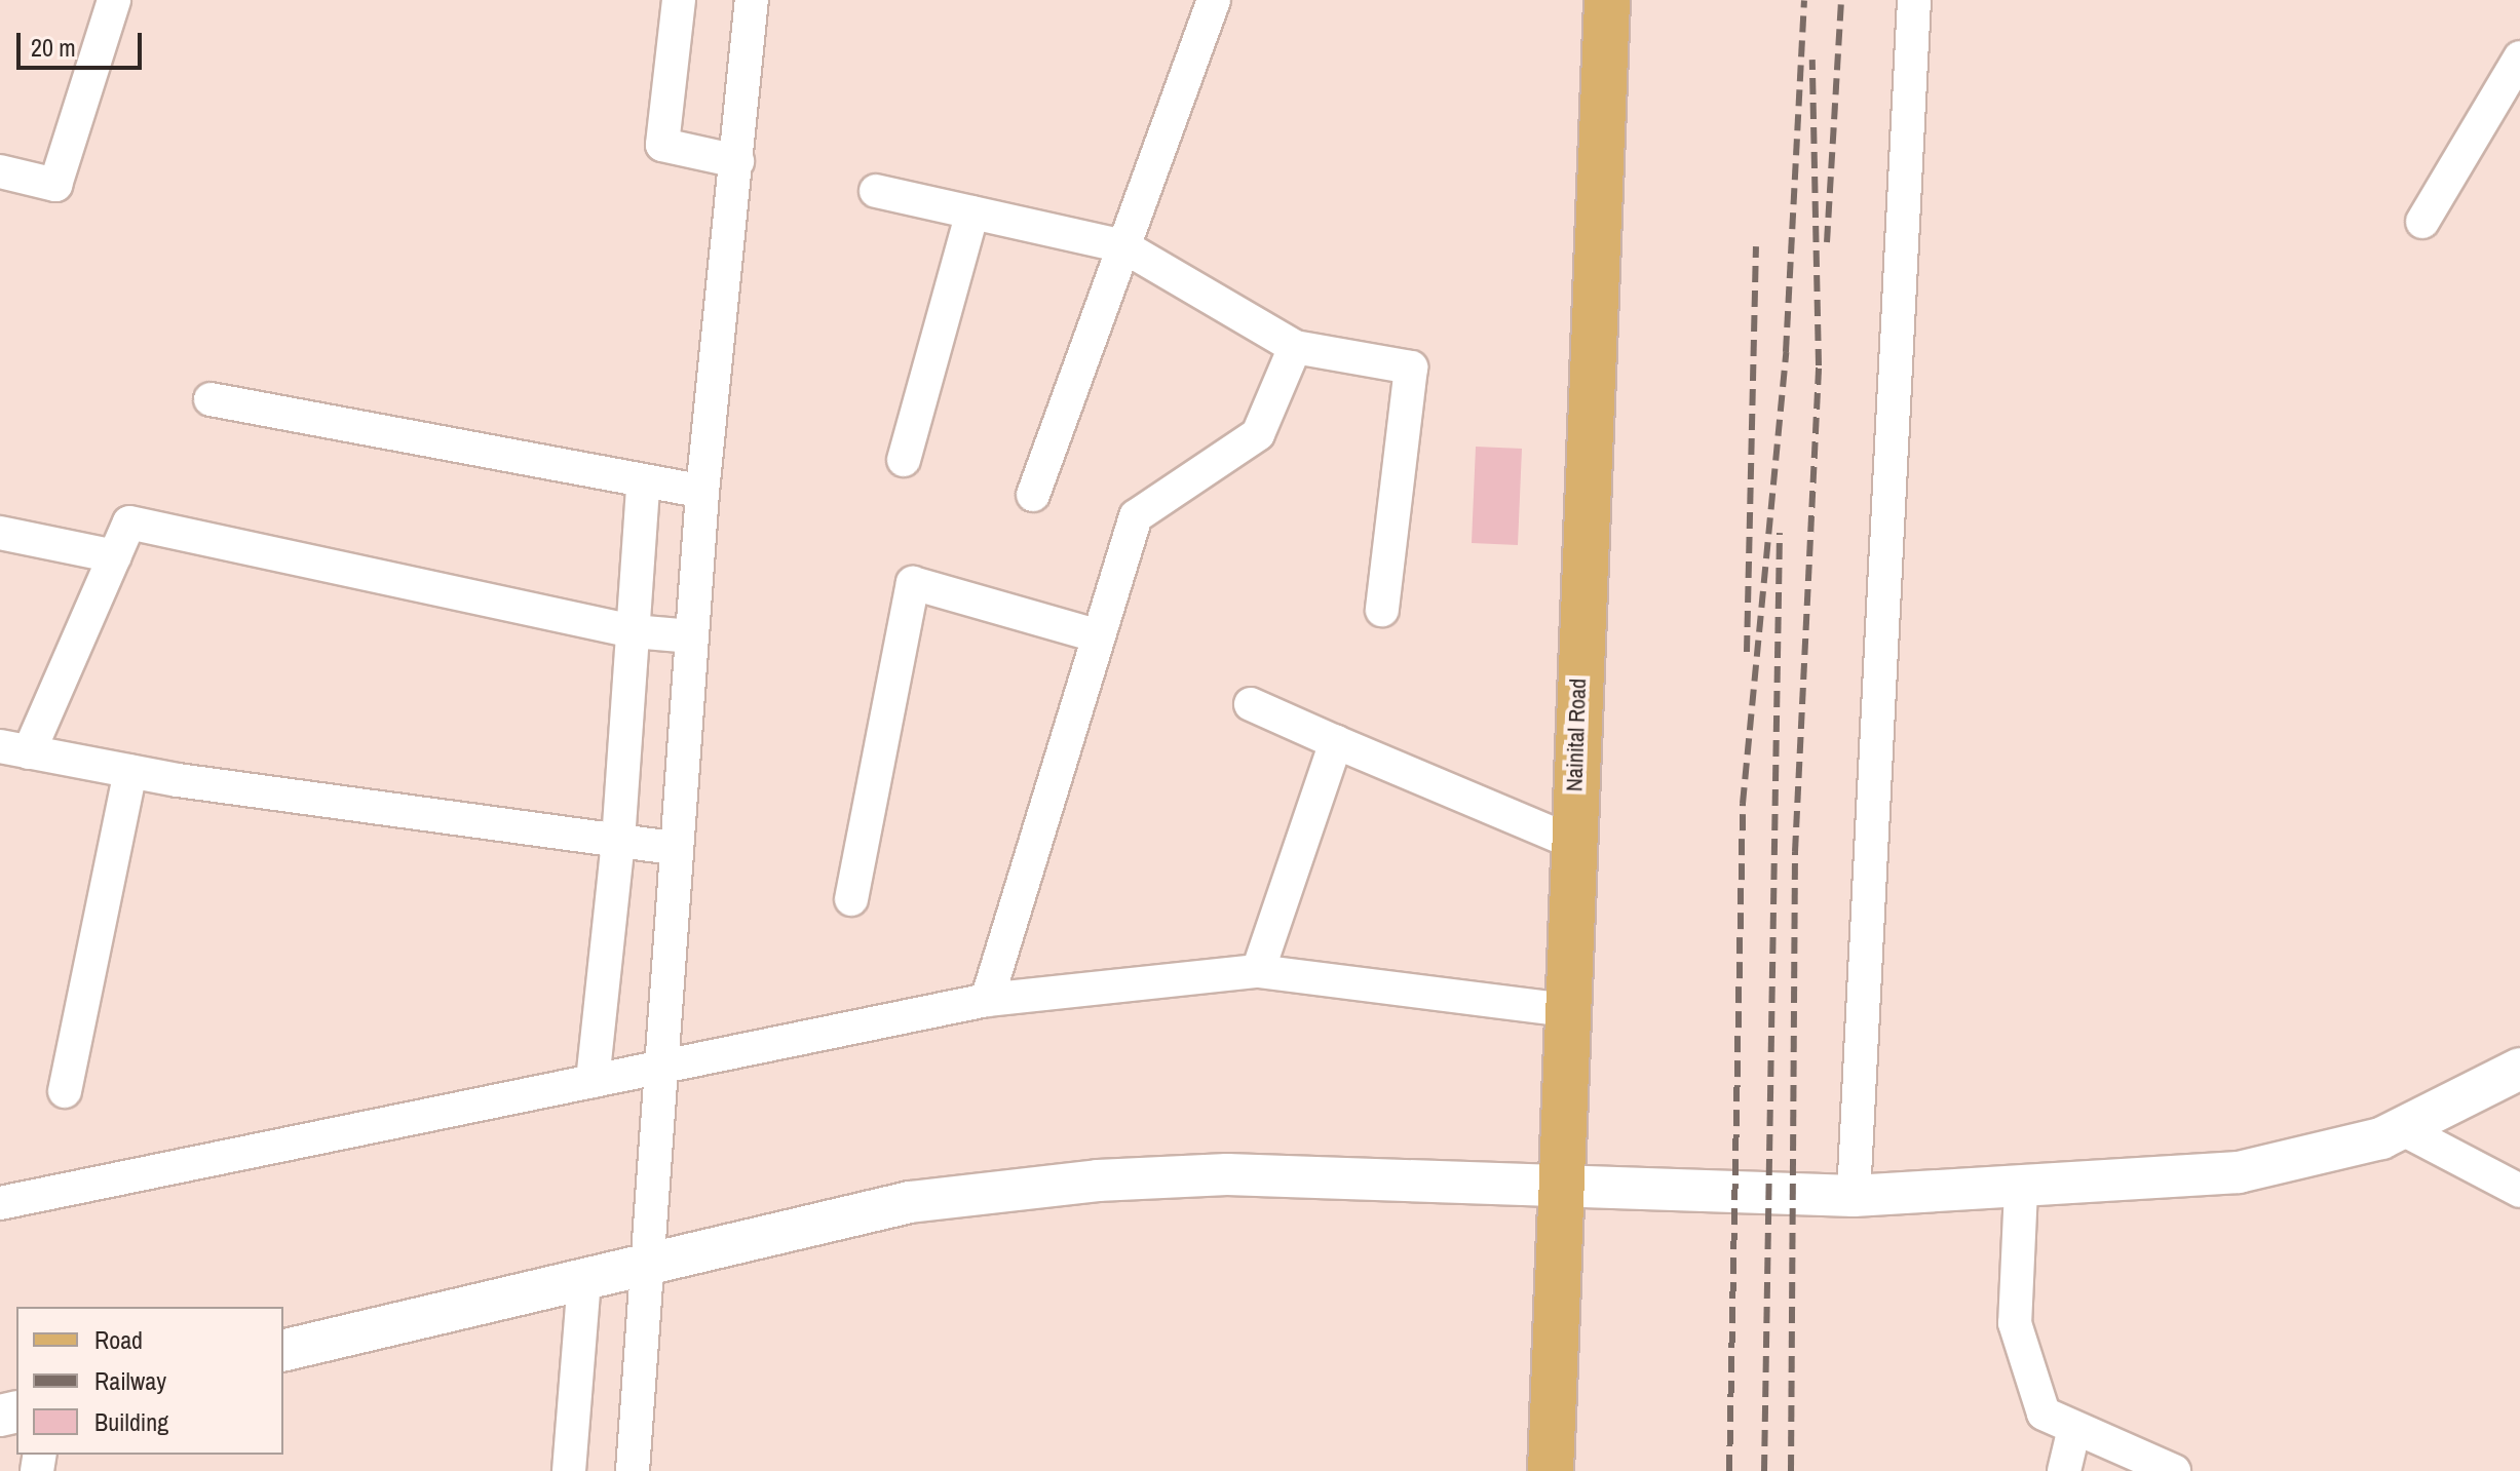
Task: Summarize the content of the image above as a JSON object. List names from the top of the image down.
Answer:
{
  "streets": {
    "main road": ["Nainital Road"]
  },
  "legend": ["Road", "Railway", "Building"],
  "scale_bar": "20 m"
}
